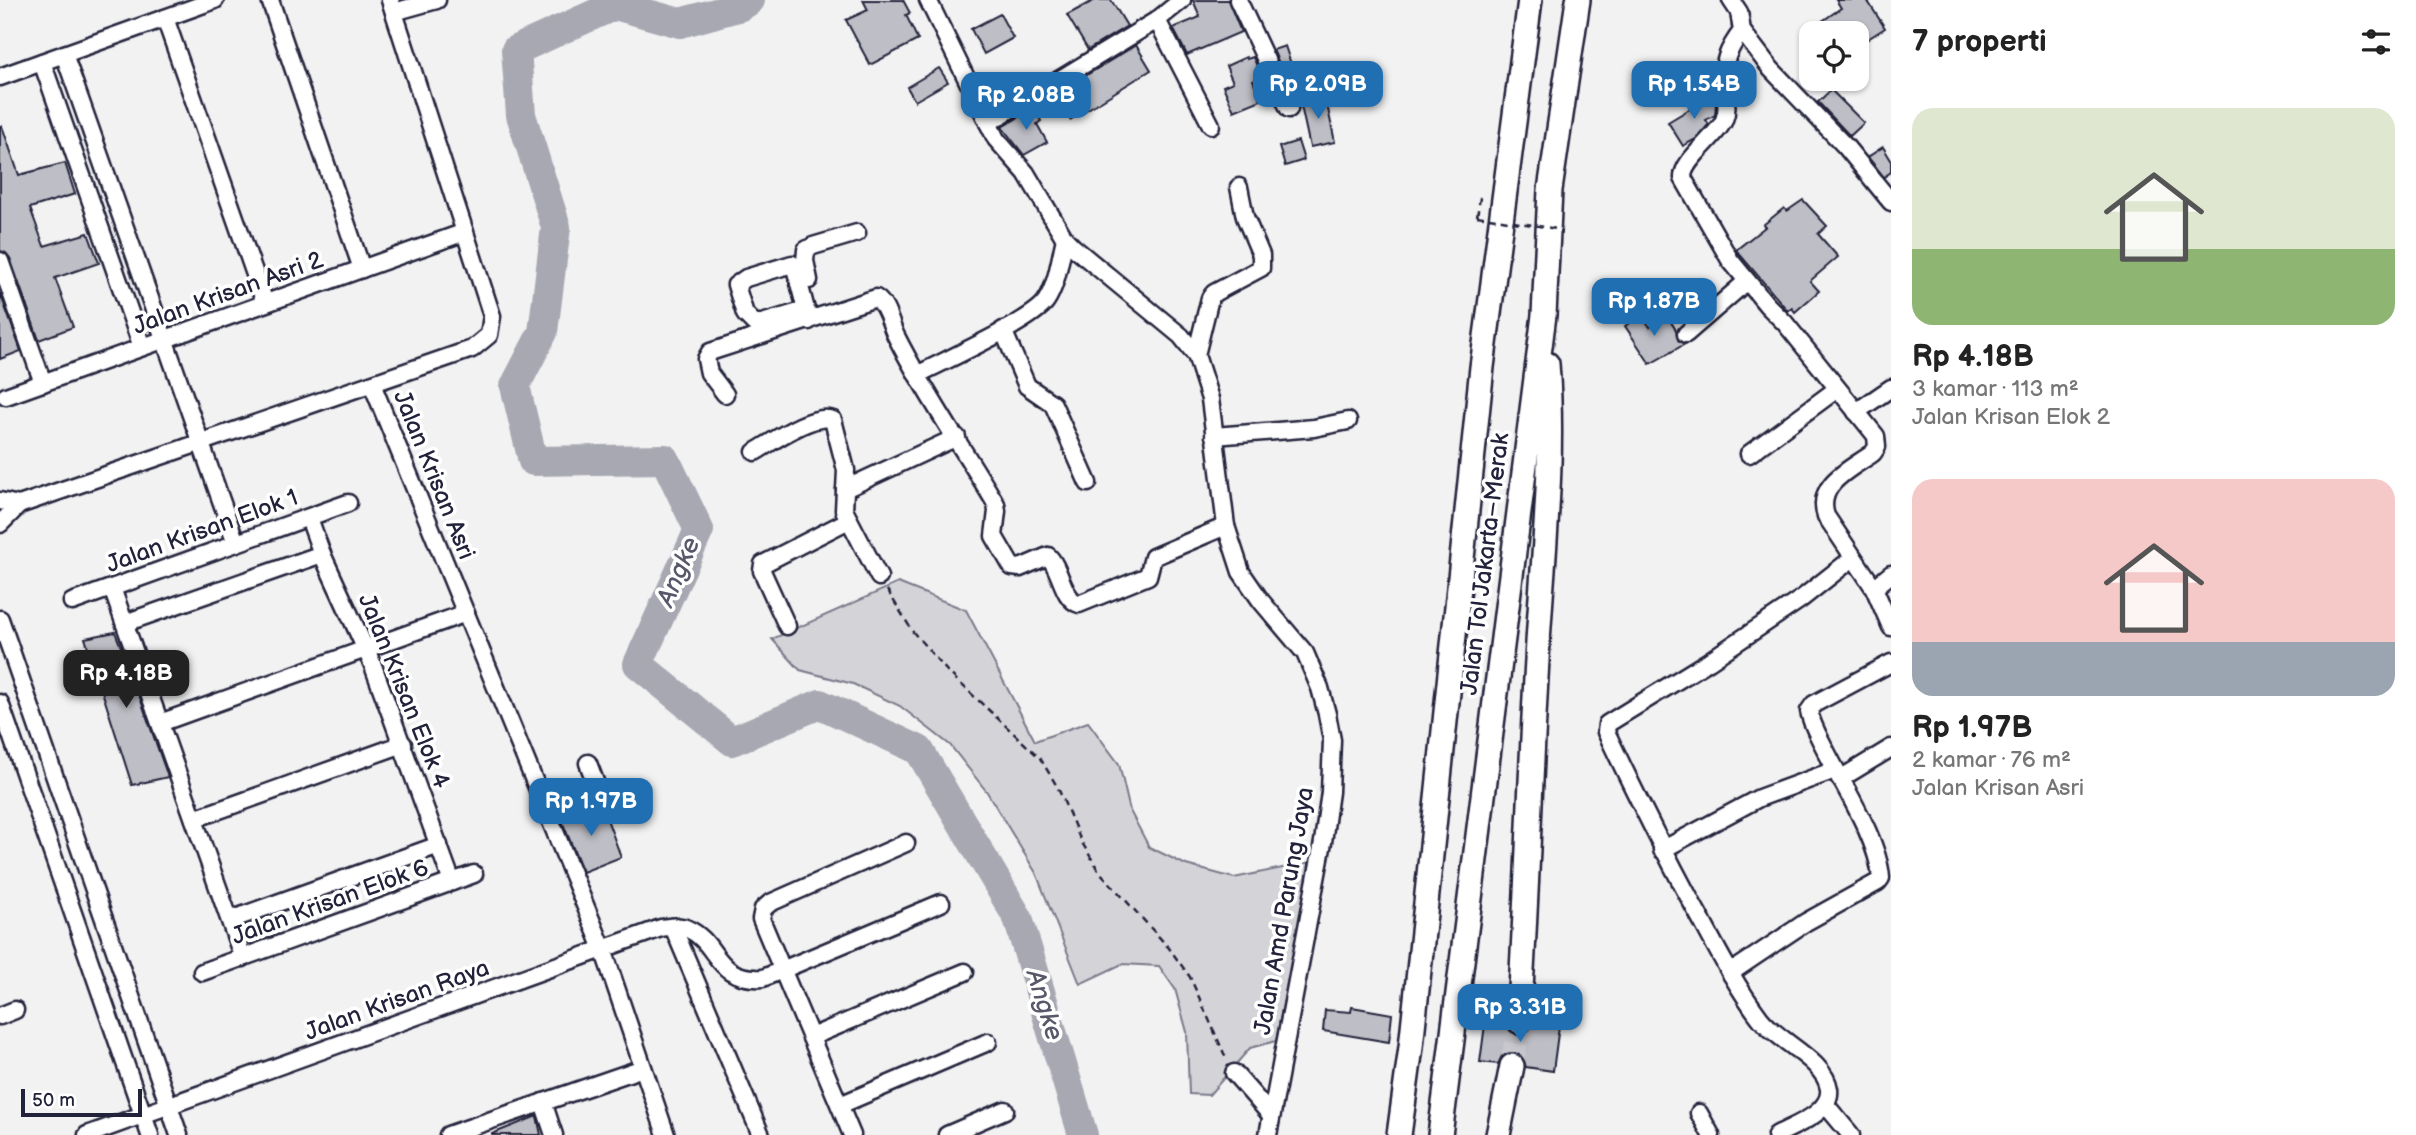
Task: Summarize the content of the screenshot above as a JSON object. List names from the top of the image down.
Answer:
{
  "streets": {
    "highway": ["Jalan Tol Jakarta–Merak"],
    "street": [
      "Jalan Krisan Asri 2",
      "Jalan Krisan Asri",
      "Jalan Krisan Elok 1",
      "Jalan Krisan Elok 4",
      "Jalan Krisan Elok 6",
      "Jalan Amd Parung Jaya",
      "Jalan Krisan Raya"
    ]
  },
  "crossings": [
    ["Jalan Krisan Asri 2", "Jalan Krisan Asri"],
    ["Jalan Krisan Asri", "Jalan Krisan Raya"],
    ["Jalan Krisan Elok 1", "Jalan Krisan Elok 4"],
    ["Jalan Krisan Elok 4", "Jalan Krisan Elok 6"]
  ],
  "water": ["Angke"],
  "scale_bar": "50 m",
  "page": {
    "heading": "7 properti",
    "price": [
      "Rp 2.09B",
      "Rp 1.54B",
      "Rp 2.08B",
      "Rp 1.87B",
      "Rp 4.18B",
      "Rp 1.97B",
      "Rp 3.31B"
    ],
    "list": [
      {
        "name": "Rp 4.18B",
        "note": "3 kamar · 113 m² · Jalan Krisan Elok 2"
      },
      {
        "name": "Rp 1.97B",
        "note": "2 kamar · 76 m² · Jalan Krisan Asri"
      }
    ],
    "scale": "50 m"
  }
}
